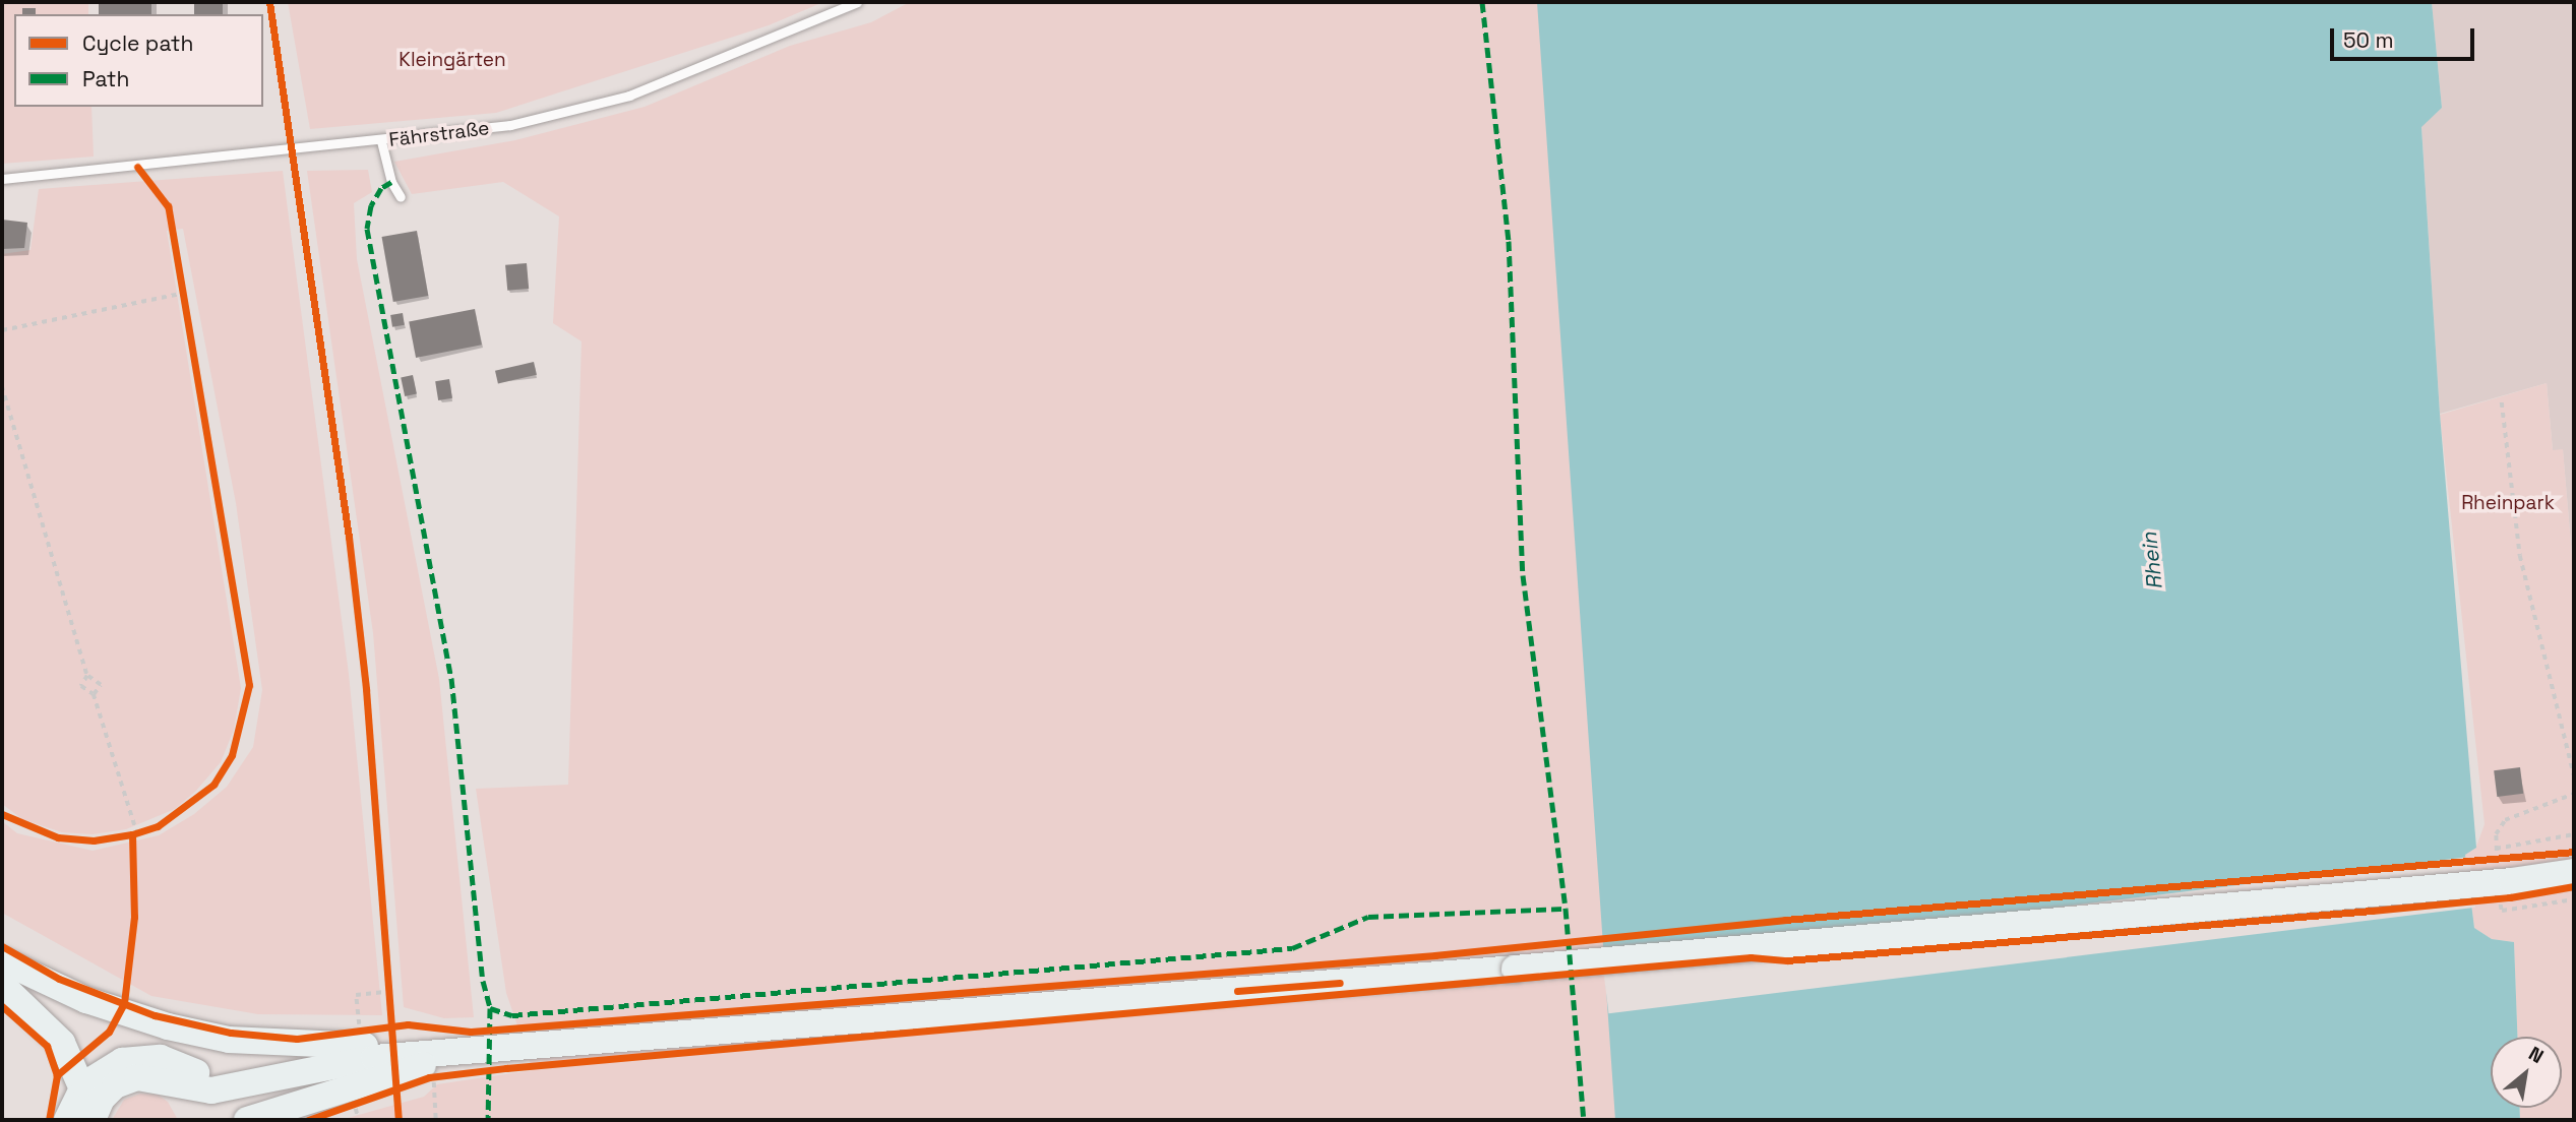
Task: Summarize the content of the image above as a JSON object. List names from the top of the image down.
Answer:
{
  "streets": {
    "lane": ["Fährstraße"]
  },
  "water": ["Rhein"],
  "parks": ["Kleingärten", "Rheinpark"],
  "legend": ["Cycle path", "Path"],
  "scale_bar": "50 m",
  "north": "top right"
}
